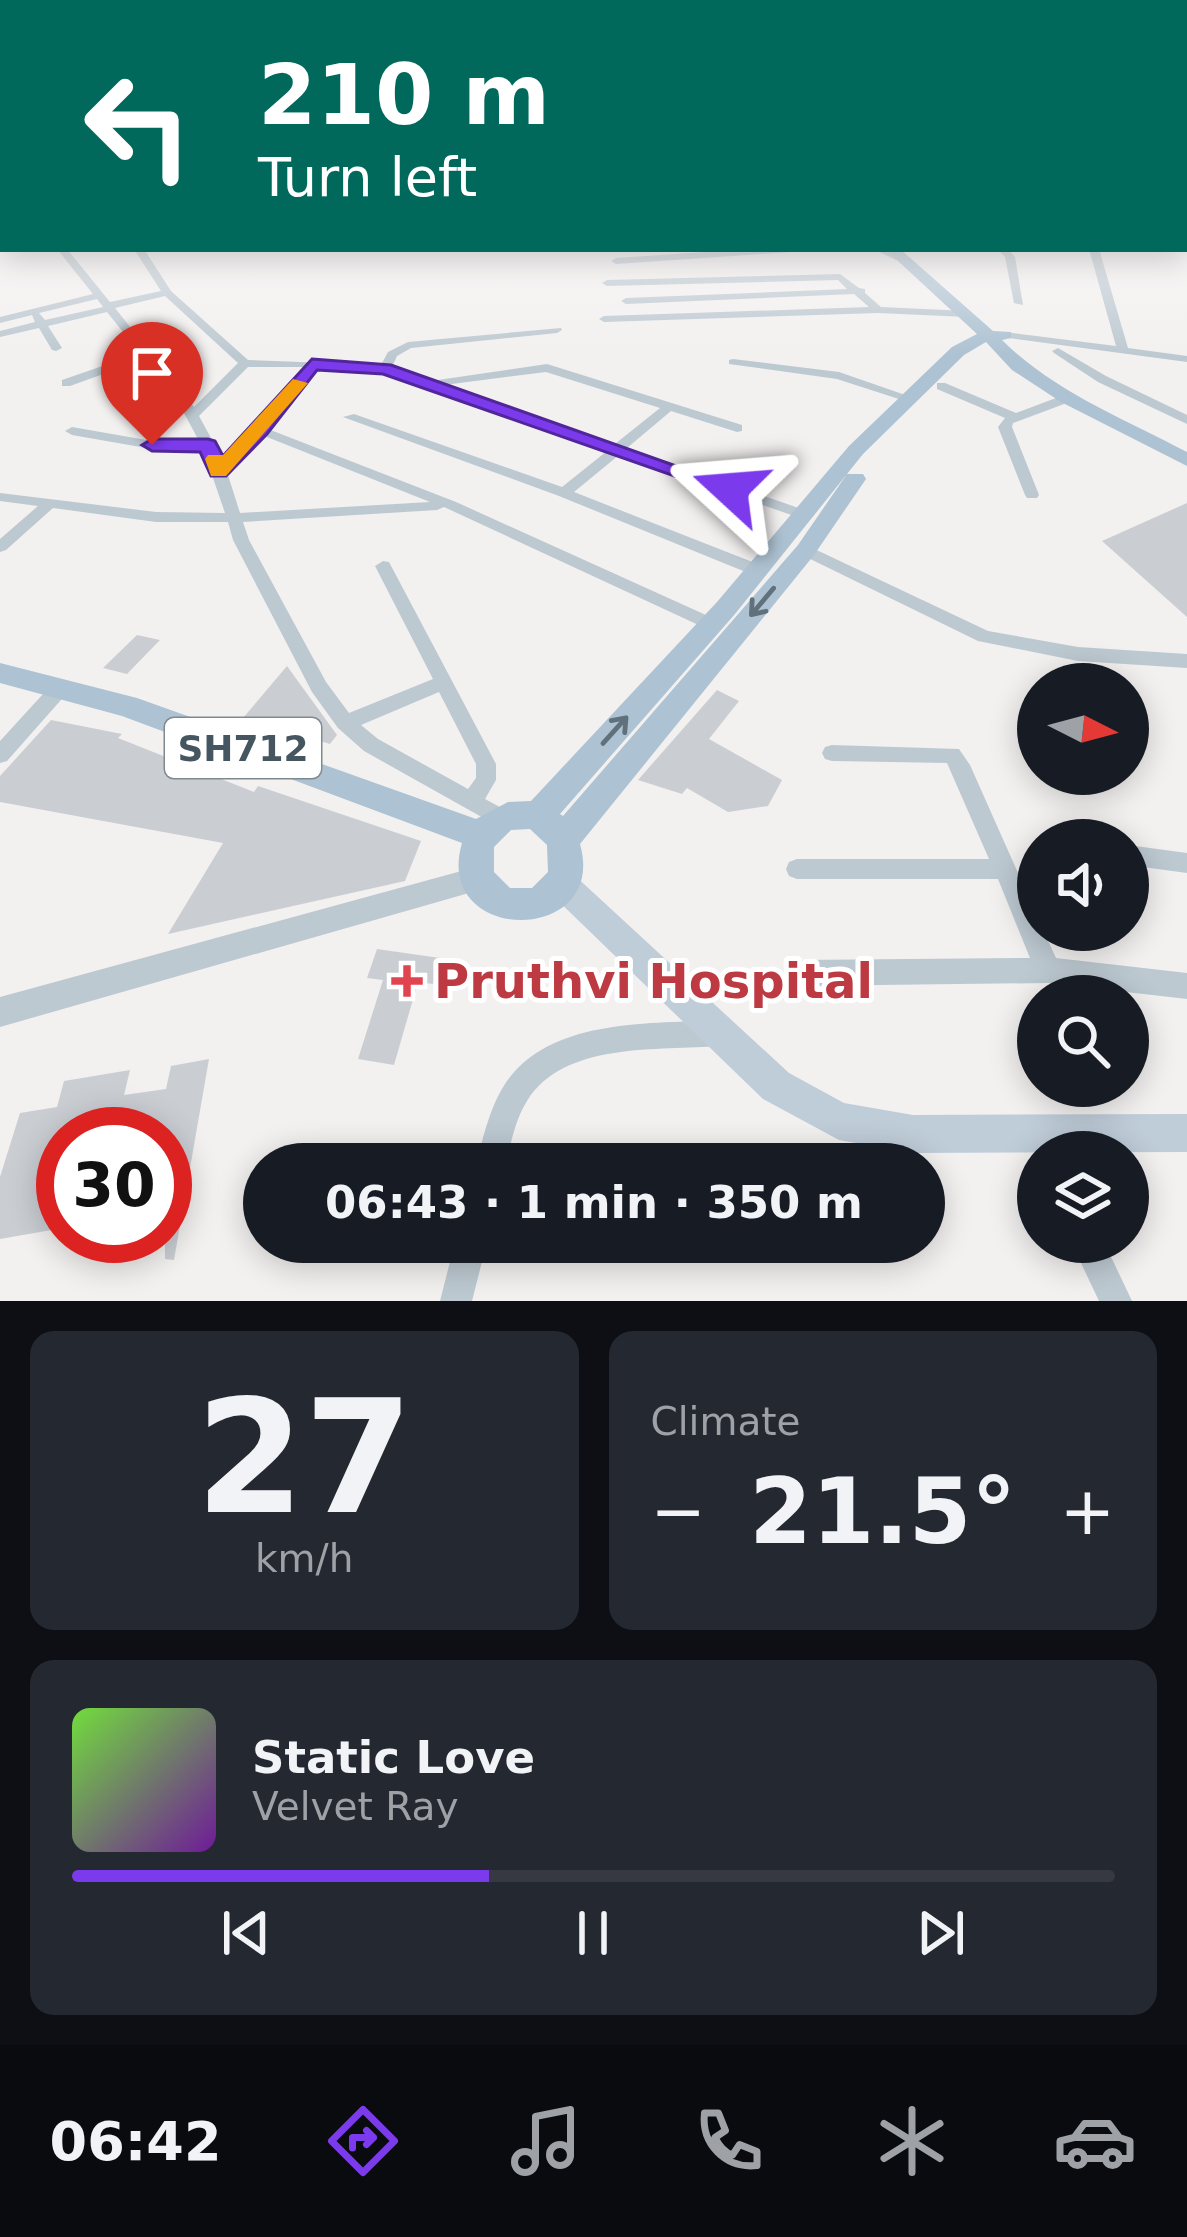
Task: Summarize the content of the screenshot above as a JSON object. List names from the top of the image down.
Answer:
{
  "streets": {
    "main road": ["SH712"]
  },
  "places": {
    "health": ["Pruthvi Hospital"]
  },
  "north": "right",
  "page": {
    "turn": ["210 m", "Turn left"],
    "limit": "30",
    "trip": "06:43 · 1 min · 350 m",
    "tile": [
      ["27", "km/h"],
      "Climate"
    ],
    "heat": ["−", "21.5°", "+"],
    "song": ["Static Love", "Velvet Ray"],
    "tabs": "06:42"
  }
}
